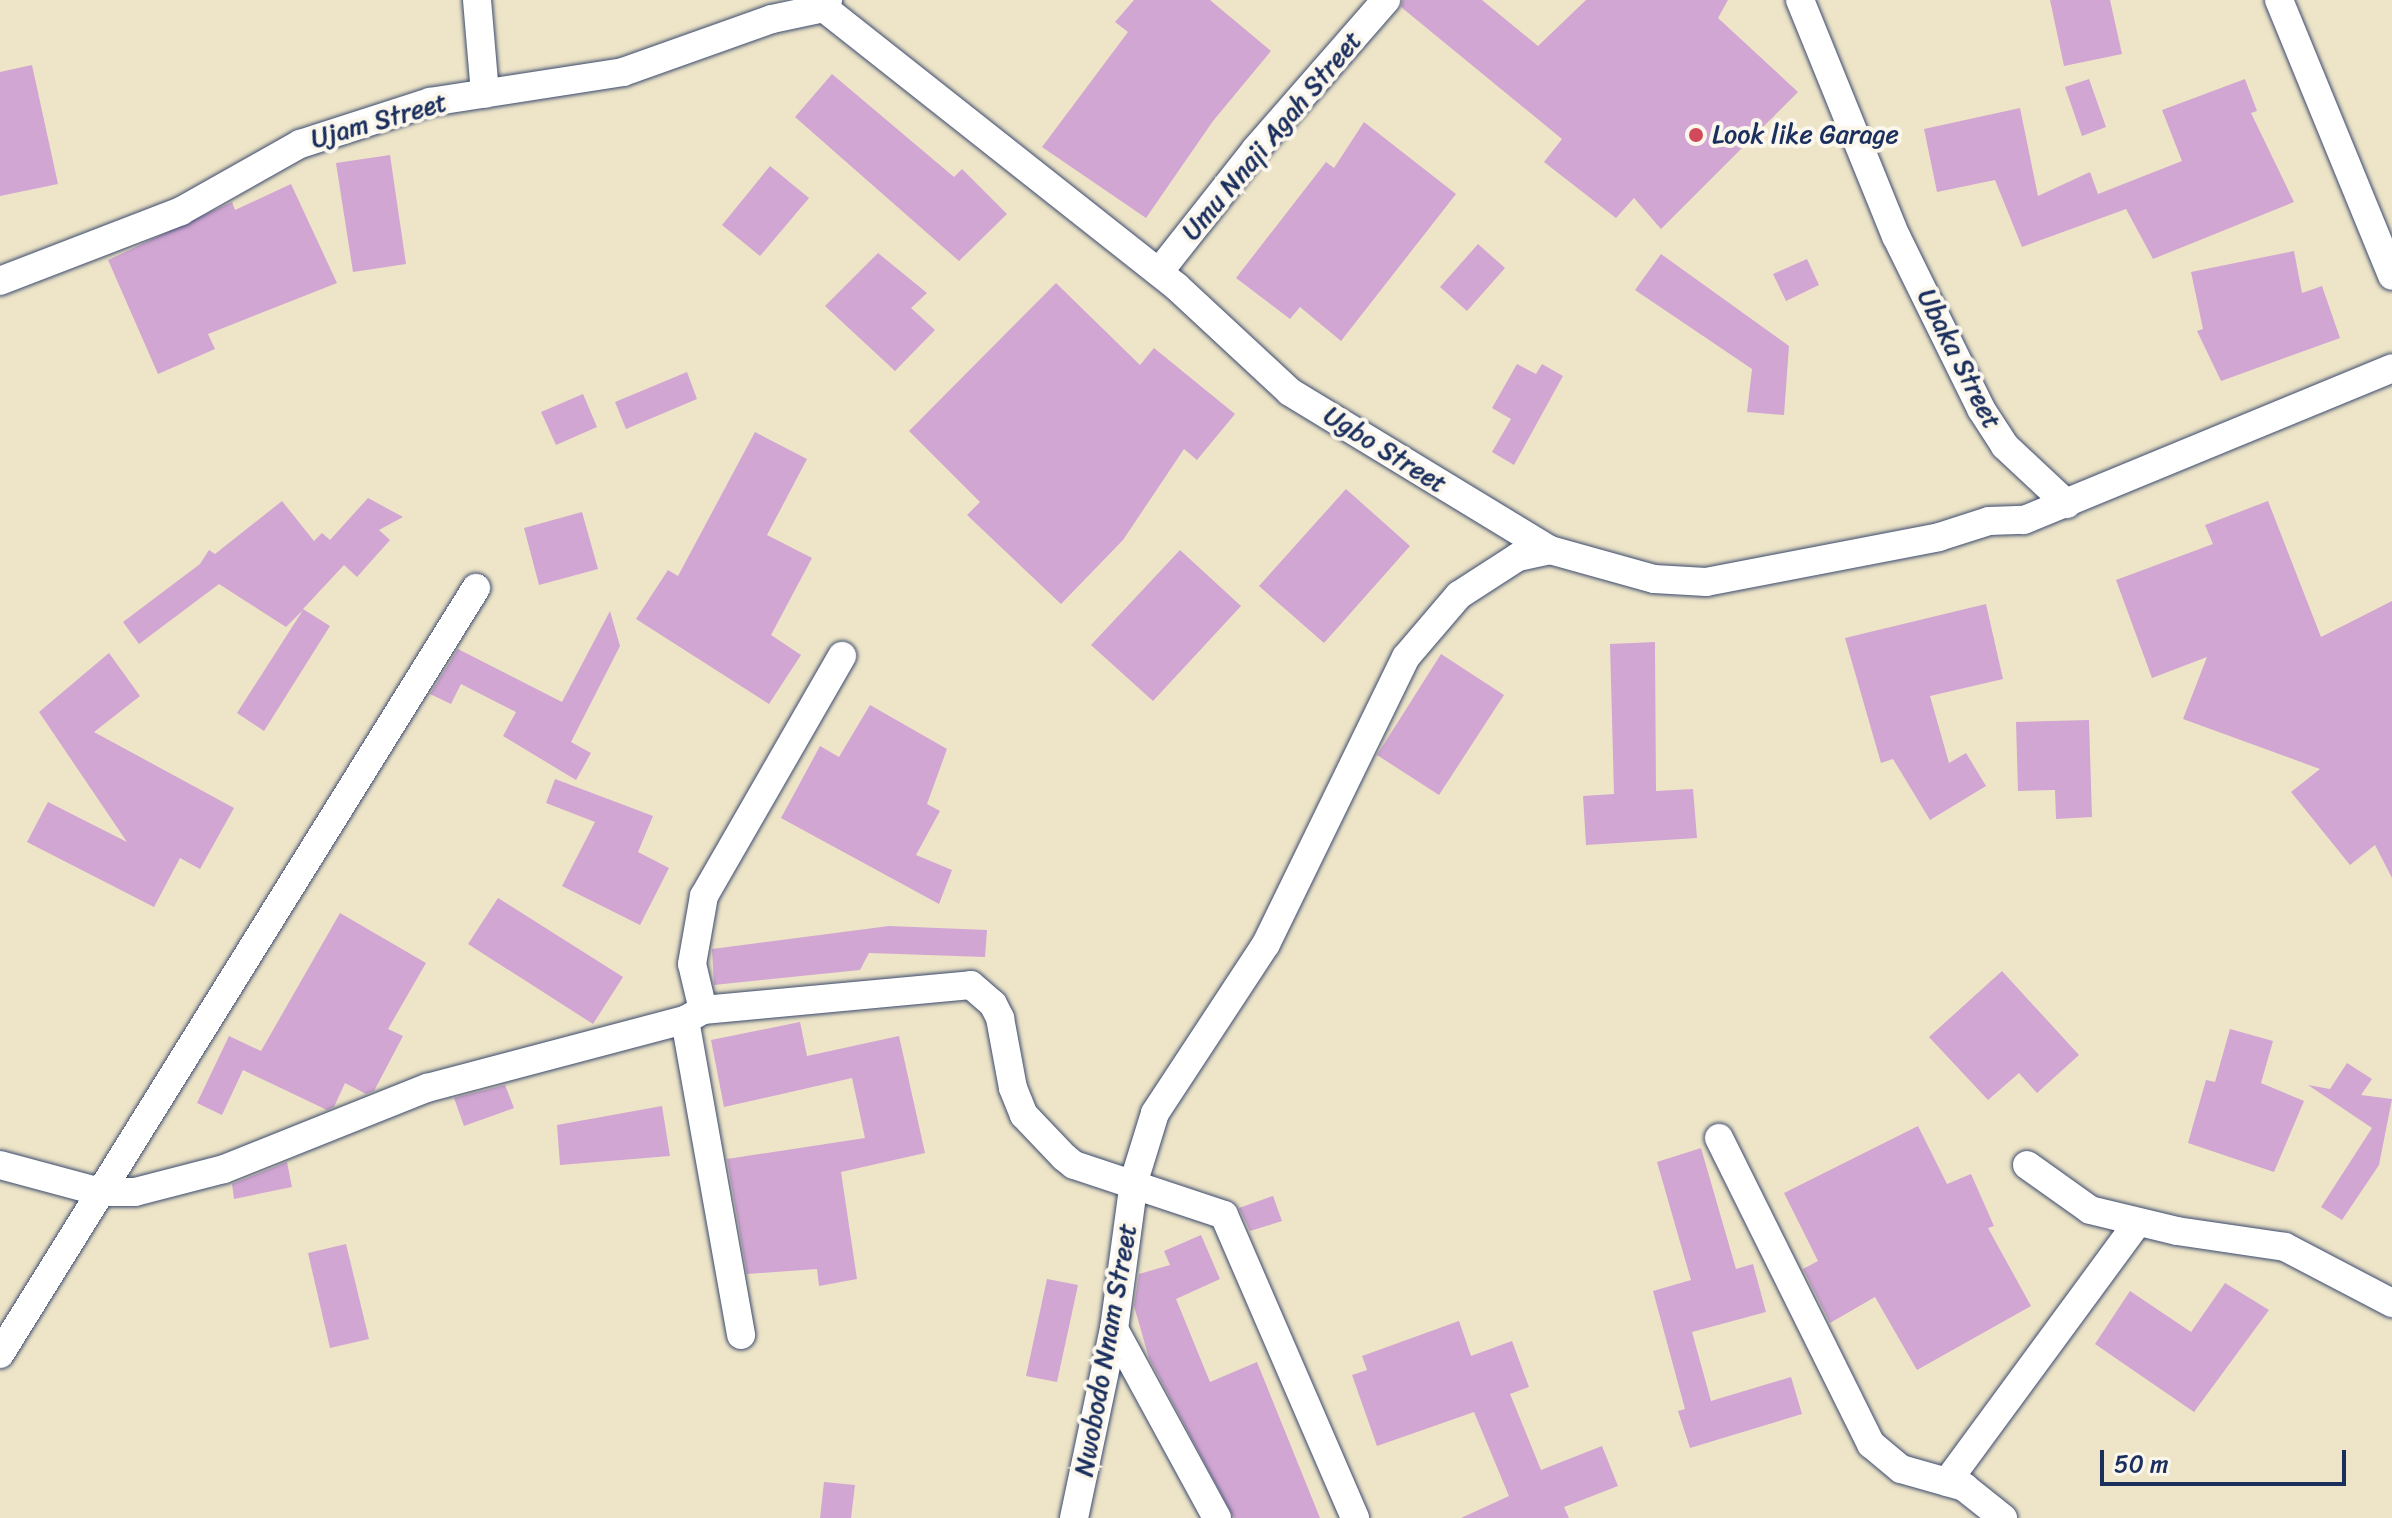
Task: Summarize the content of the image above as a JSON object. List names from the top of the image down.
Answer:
{
  "streets": {
    "street": [
      "Ujam Street",
      "Umu Nnaji Agah Street",
      "Ubaka Street",
      "Ugbo Street",
      "Nwobodo Nnam Street"
    ]
  },
  "crossings": [
    ["Ujam Street", "Ugbo Street"],
    ["Umu Nnaji Agah Street", "Ugbo Street"],
    ["Ubaka Street", "Ugbo Street"],
    ["Ugbo Street", "Nwobodo Nnam Street"]
  ],
  "places": ["Look like Garage"],
  "scale_bar": "50 m"
}
